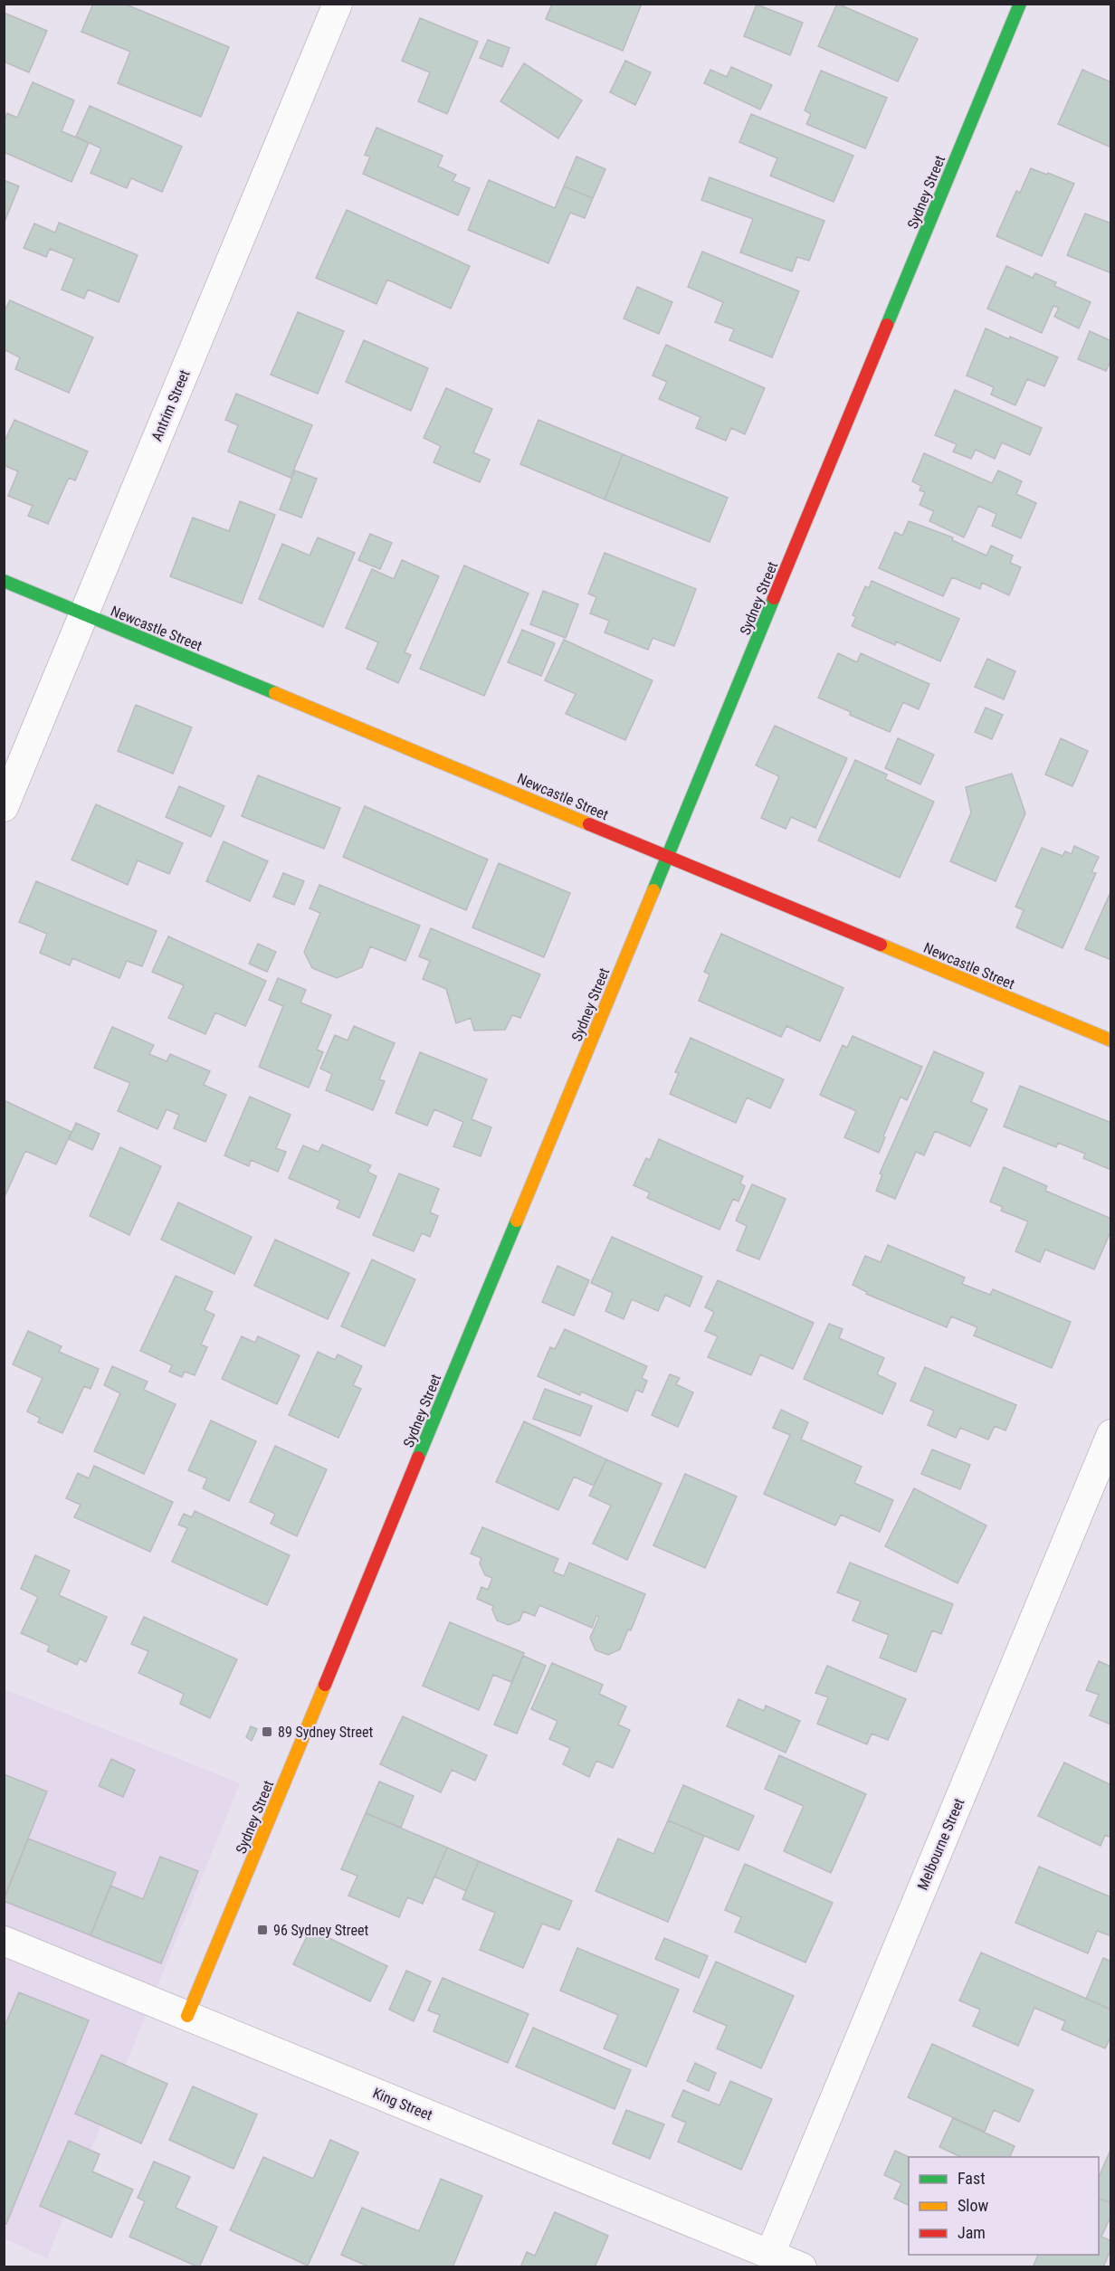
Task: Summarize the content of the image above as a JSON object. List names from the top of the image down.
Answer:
{
  "streets": {
    "street": [
      "Sydney Street",
      "Antrim Street",
      "Newcastle Street",
      "Melbourne Street",
      "King Street"
    ]
  },
  "crossings": [
    ["Sydney Street", "Newcastle Street"],
    ["Sydney Street", "King Street"],
    ["Antrim Street", "Newcastle Street"],
    ["Melbourne Street", "King Street"]
  ],
  "places": {
    "transit": ["89 Sydney Street", "96 Sydney Street"]
  },
  "legend": ["Fast", "Slow", "Jam"]
}
